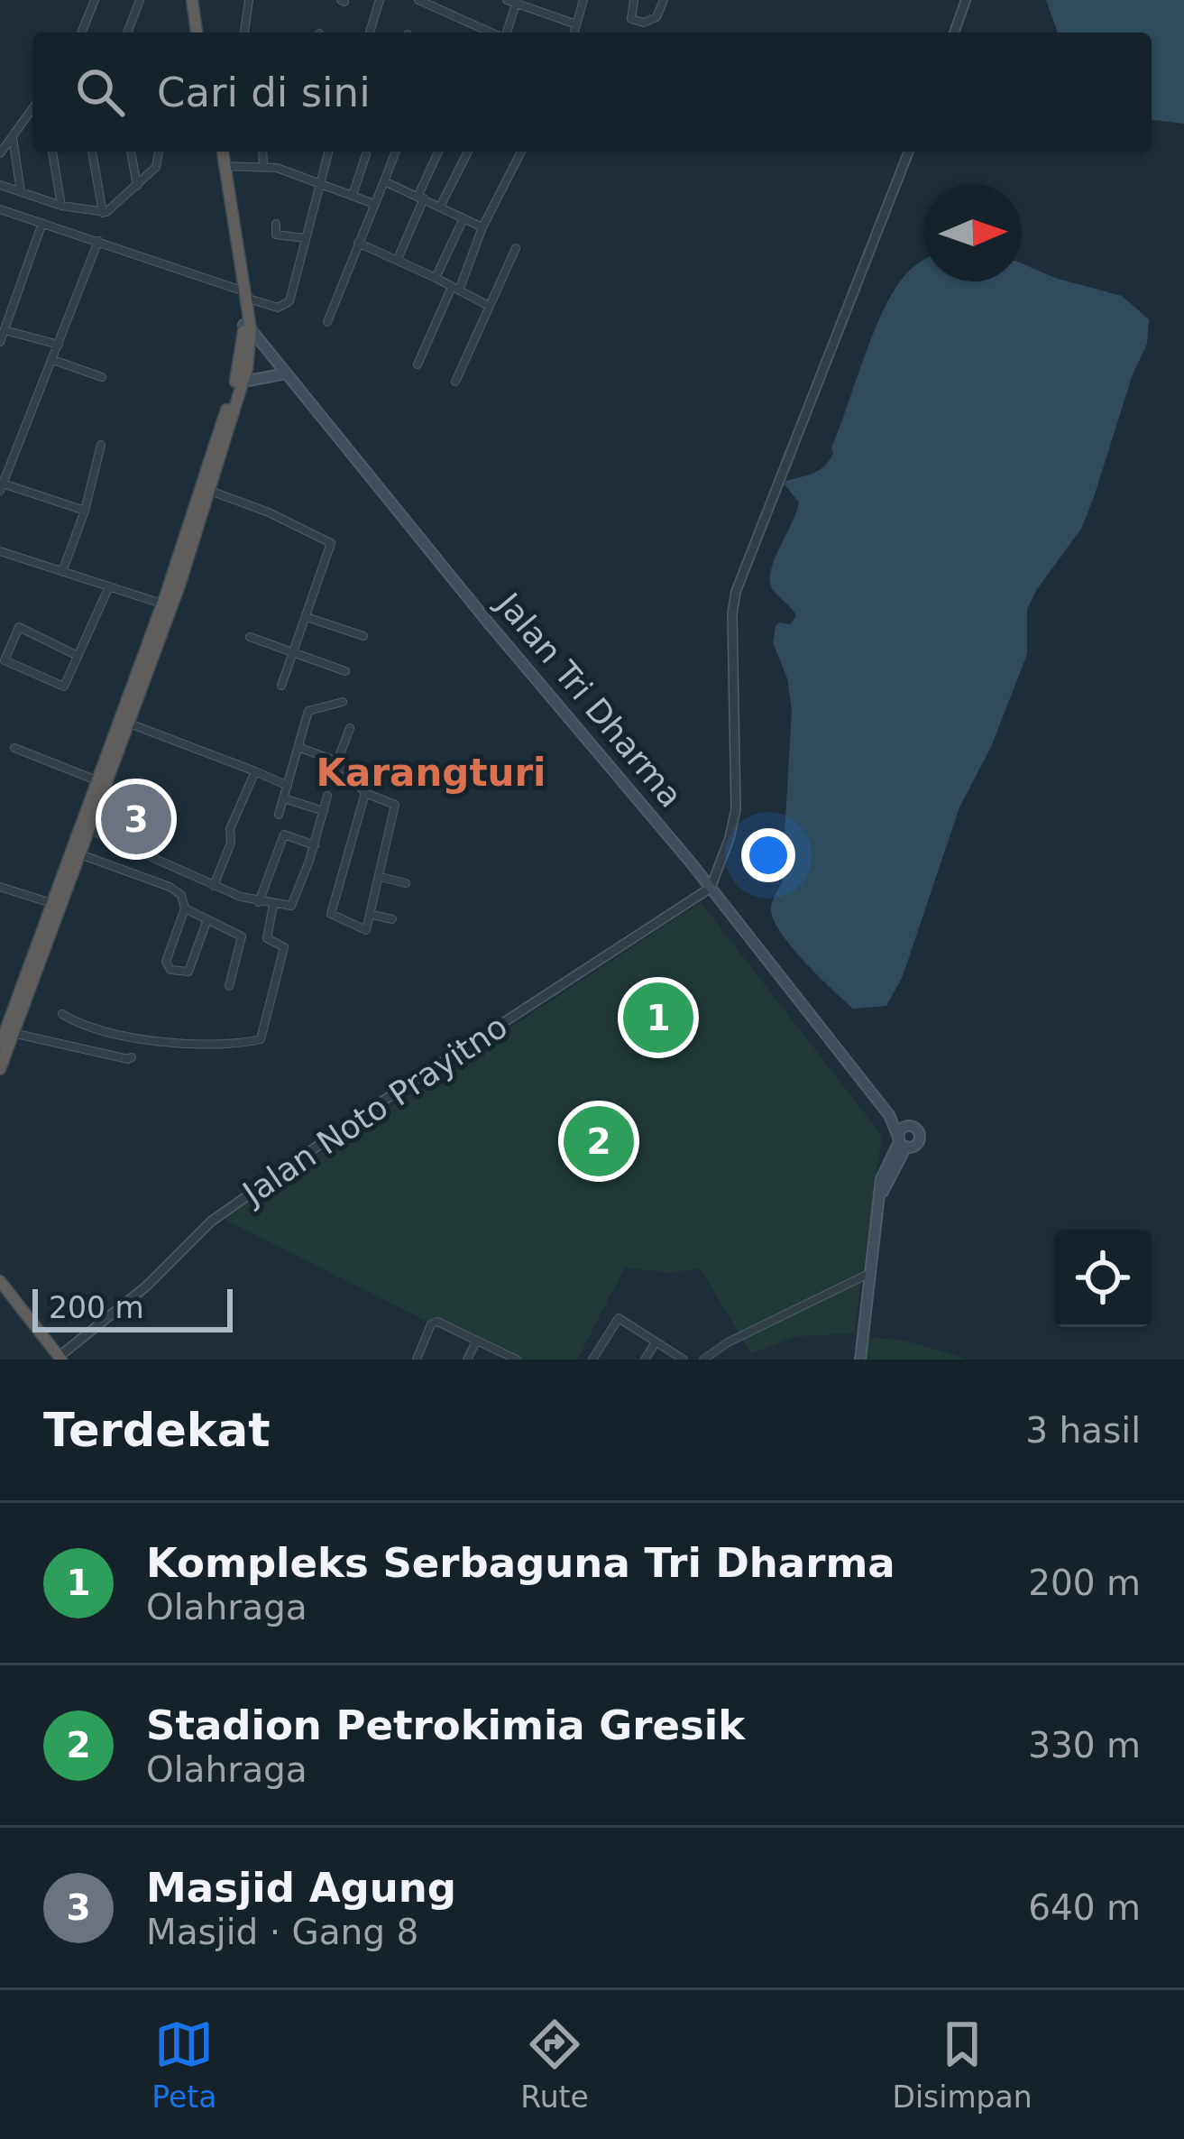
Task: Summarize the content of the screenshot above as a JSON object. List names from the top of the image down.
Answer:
{
  "streets": {
    "main road": ["Jalan Tri Dharma"],
    "street": ["Jalan Noto Prayitno"]
  },
  "crossings": [
    ["Jalan Tri Dharma", "Jalan Noto Prayitno"]
  ],
  "districts": ["Karangturi"],
  "scale_bar": "200 m",
  "north": "right",
  "page": {
    "search": "Cari di sini",
    "pins": ["3", "1", "2"],
    "scale": "200 m",
    "heading": ["Terdekat", "3 hasil"],
    "list": [
      {
        "mark": "1",
        "name": "Kompleks Serbaguna Tri Dharma",
        "note": "Olahraga",
        "value": "200 m"
      },
      {
        "mark": "2",
        "name": "Stadion Petrokimia Gresik",
        "note": "Olahraga",
        "value": "330 m"
      },
      {
        "mark": "3",
        "name": "Masjid Agung",
        "note": "Masjid · Gang 8",
        "value": "640 m"
      }
    ],
    "nav": ["Peta", "Rute", "Disimpan"]
  }
}
